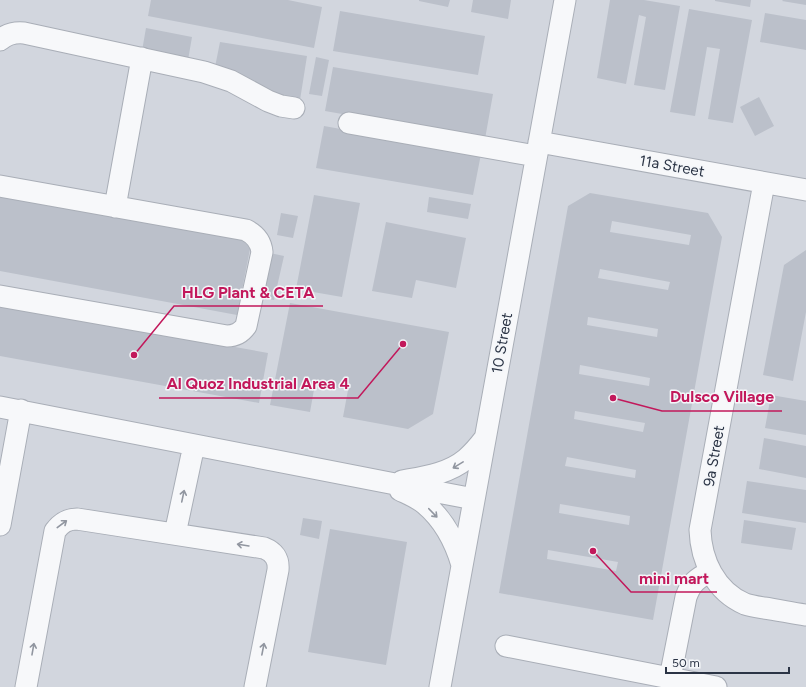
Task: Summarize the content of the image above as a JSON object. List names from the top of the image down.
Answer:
{
  "streets": {
    "street": ["11a Street", "10 Street", "9a Street"]
  },
  "crossings": [
    ["11a Street", "10 Street"],
    ["11a Street", "9a Street"]
  ],
  "places": [
    "Al Quoz Industrial Area 4",
    "HLG Plant & CETA",
    "Dulsco Village",
    "mini mart"
  ],
  "scale_bar": "50 m"
}
